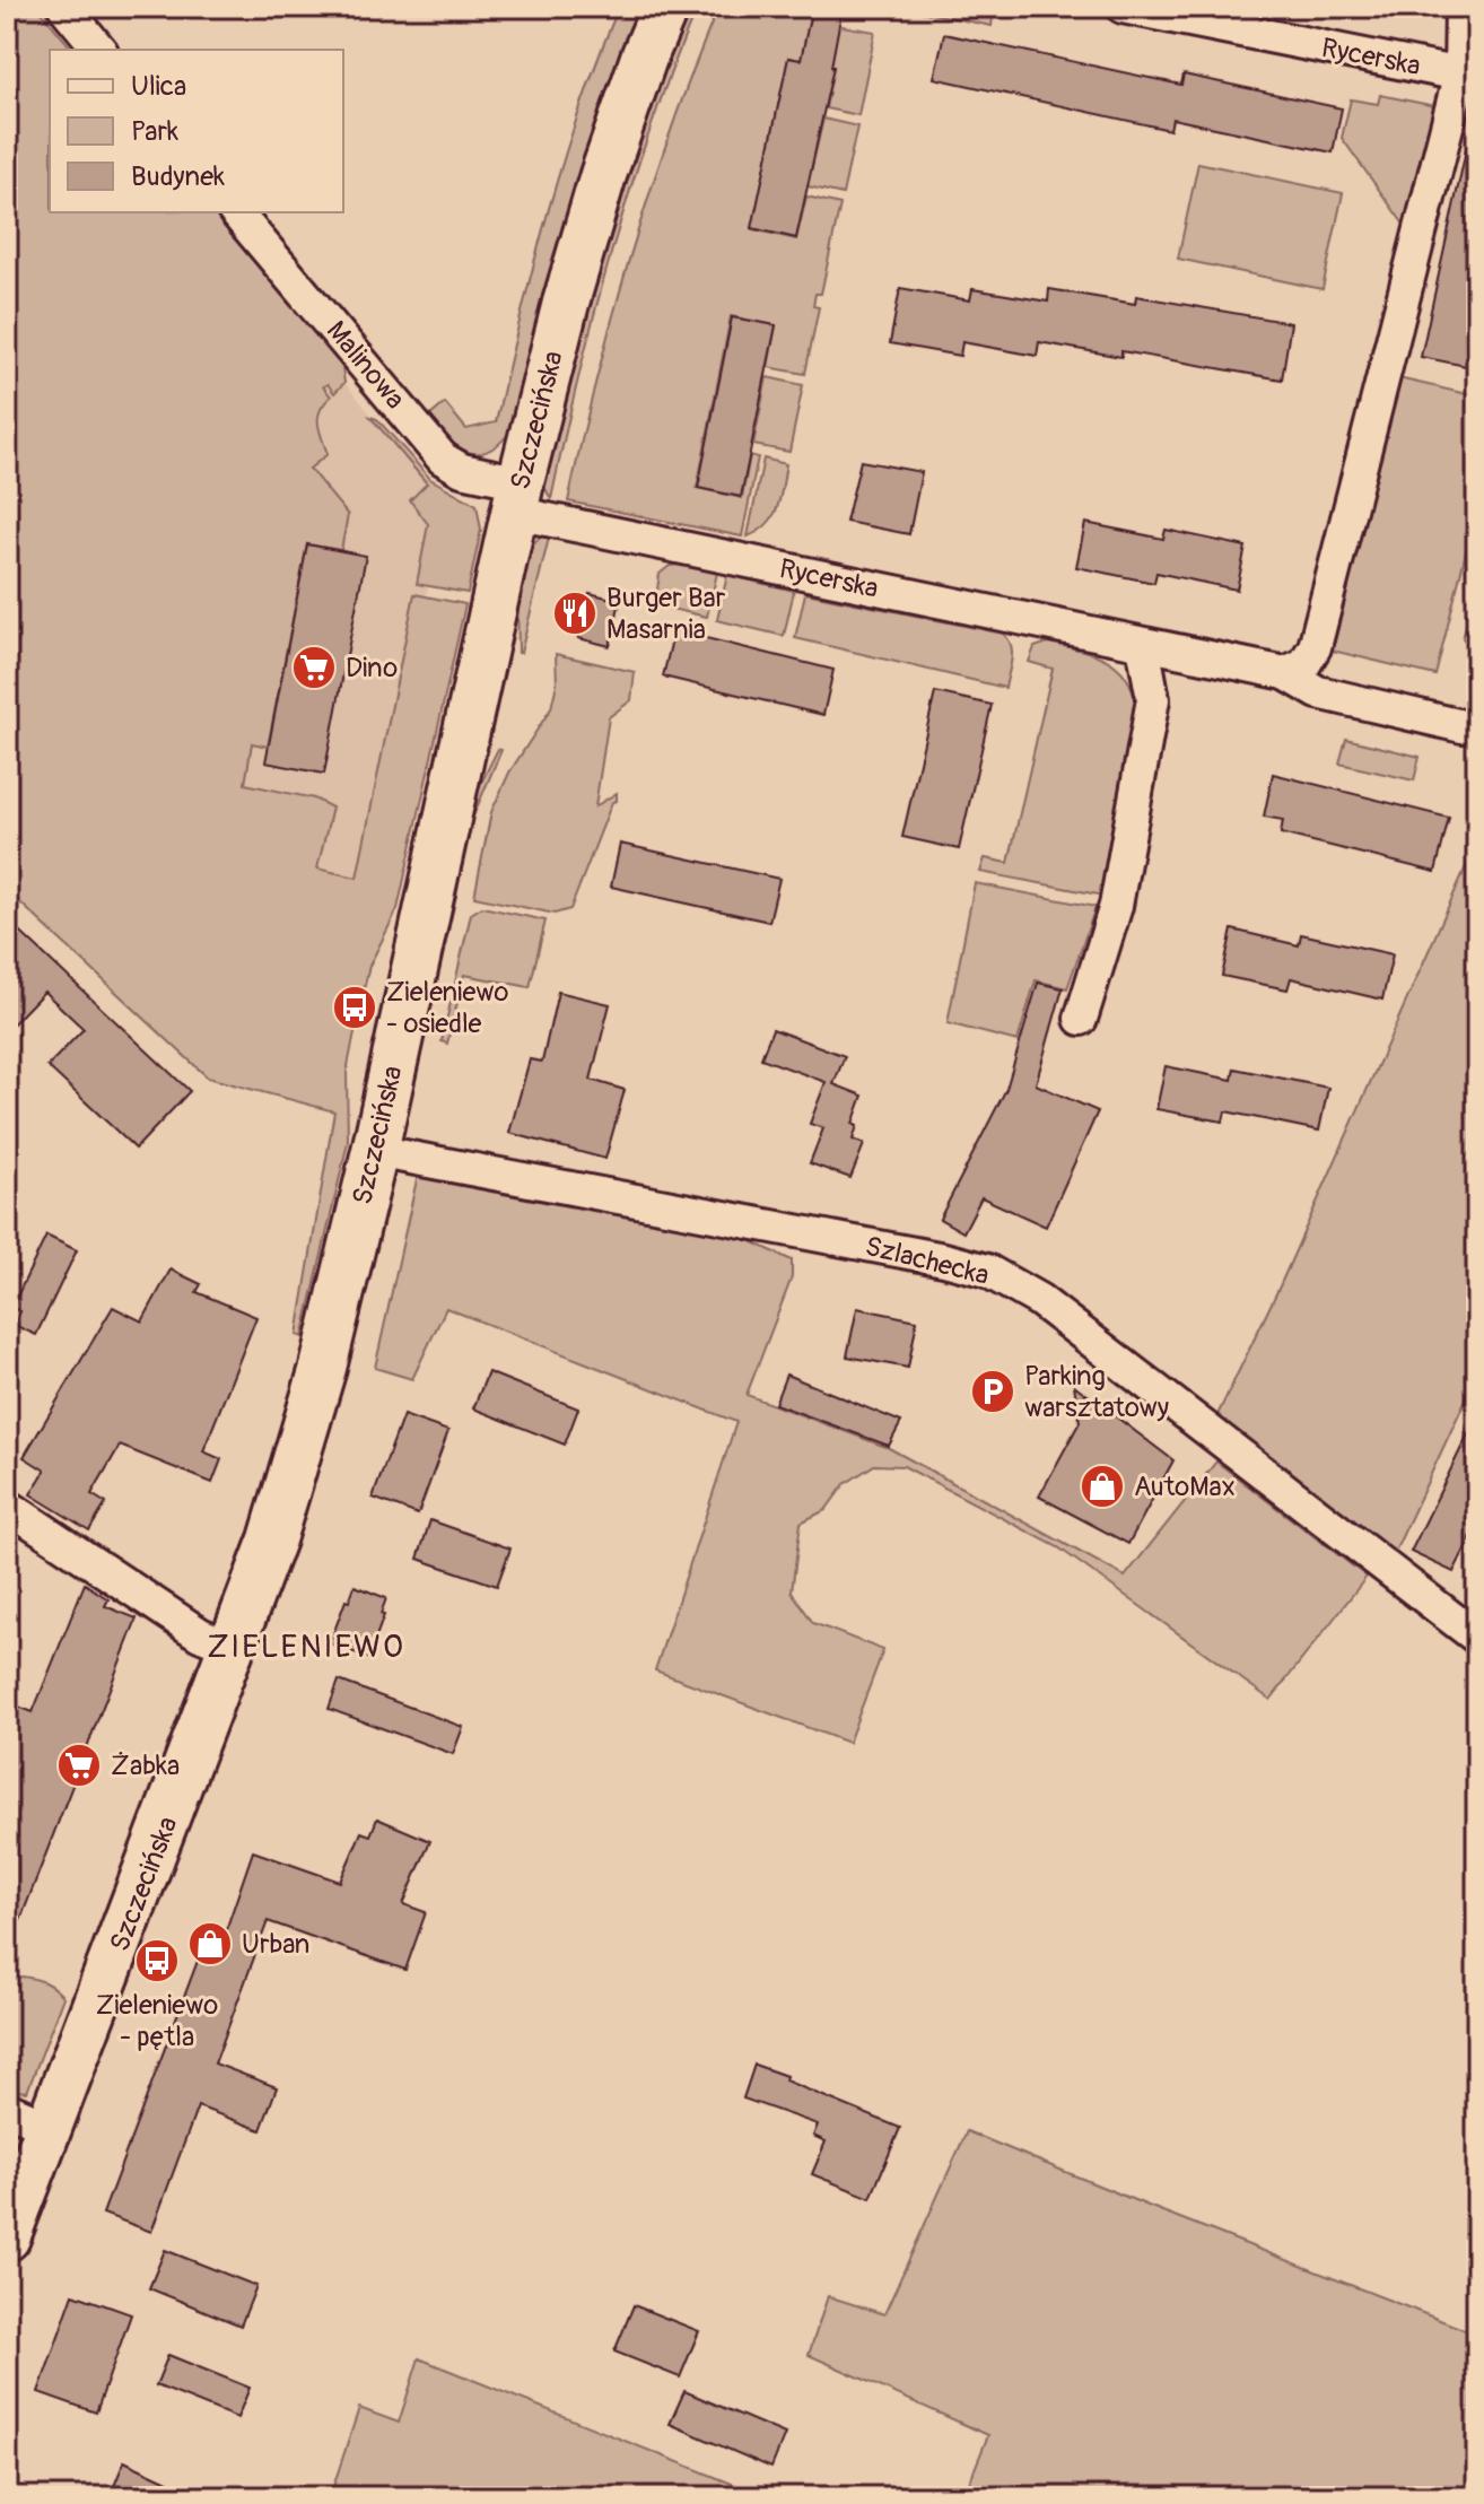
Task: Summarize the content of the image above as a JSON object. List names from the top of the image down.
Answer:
{
  "streets": {
    "street": [
      "Rycerska",
      "Malinowa",
      "Szczecińska",
      "Szlachecka"
    ]
  },
  "crossings": [
    ["Rycerska", "Malinowa"],
    ["Rycerska", "Szczecińska"],
    ["Malinowa", "Szczecińska"],
    ["Szczecińska", "Szlachecka"]
  ],
  "districts": ["ZIELENIEWO"],
  "places": {
    "restaurant": ["Burger Bar Masarnia"],
    "supermarket": ["Dino", "Żabka"],
    "bus stop": ["Zieleniewo - osiedle", "Zieleniewo - pętla"],
    "parking": ["Parking warsztatowy"],
    "shop": ["AutoMax", "Urban"]
  },
  "legend": ["Ulica", "Park", "Budynek"]
}
